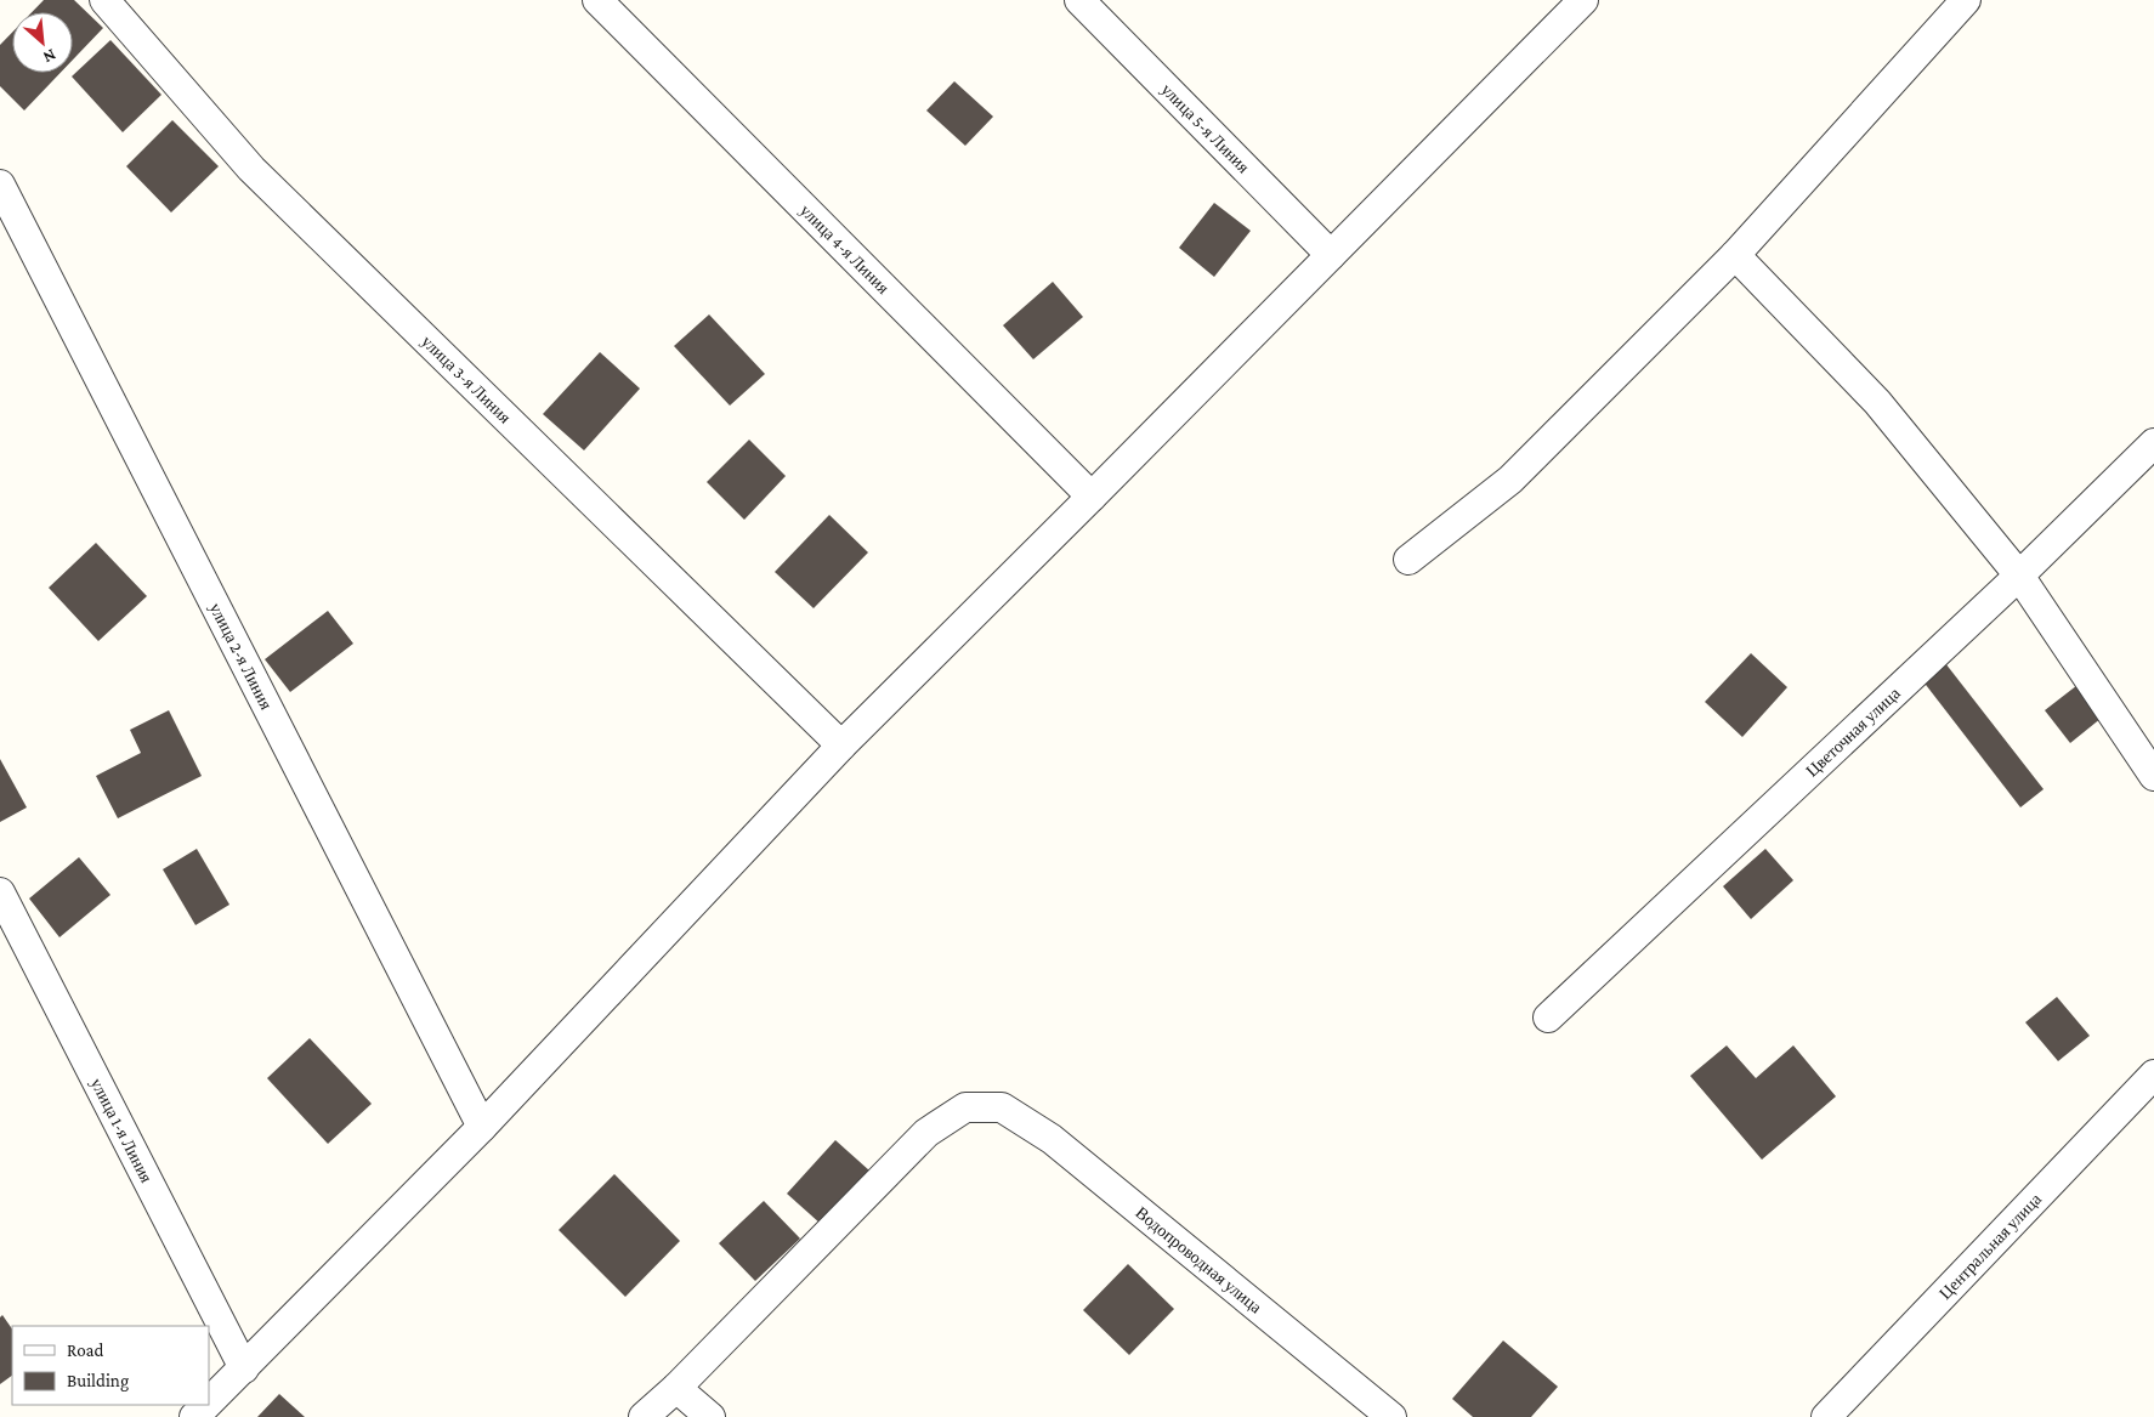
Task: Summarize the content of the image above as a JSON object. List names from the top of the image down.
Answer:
{
  "streets": {
    "street": [
      "улица 5-я Линия",
      "улица 4-я Линия",
      "улица 3-я Линия",
      "улица 2-я Линия",
      "Цветочная улица",
      "улица 1-я Линия",
      "Центральная улица",
      "Водопроводная улица"
    ]
  },
  "legend": ["Road", "Building"],
  "north": "bottom right"
}
